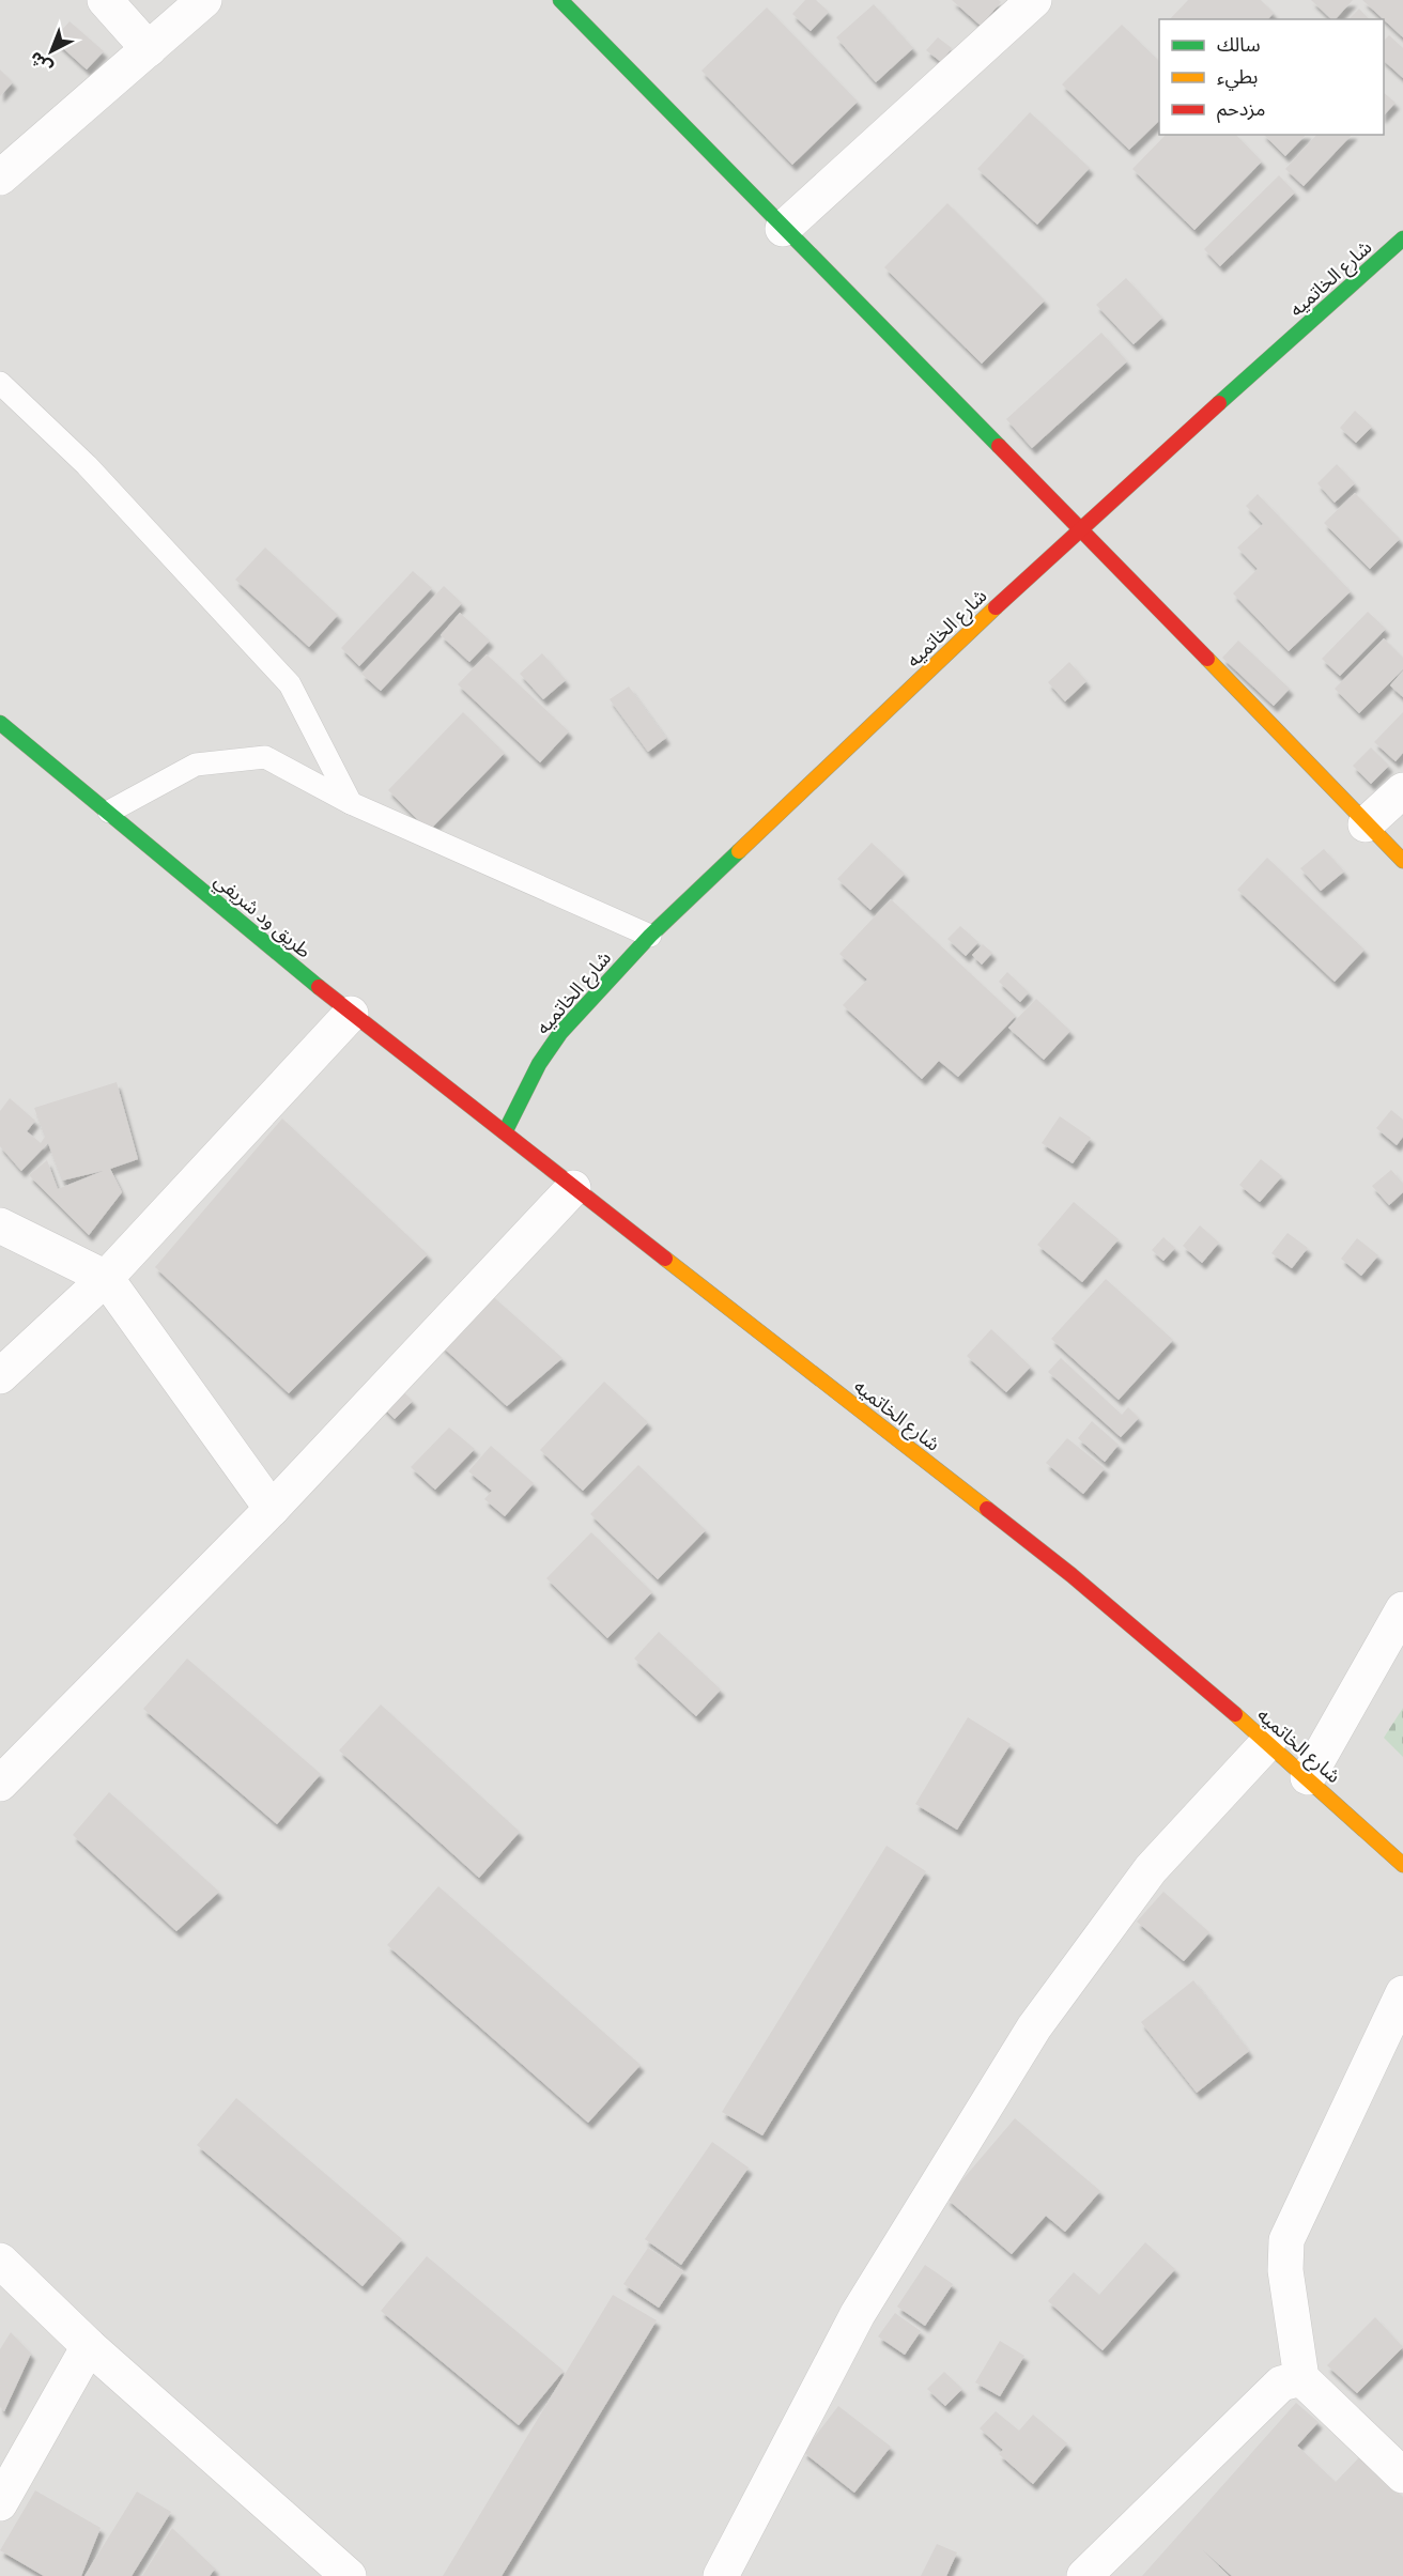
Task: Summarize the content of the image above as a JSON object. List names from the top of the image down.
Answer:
{
  "streets": {
    "street": ["شارع الخاتميه", "طريق ود شريفي"]
  },
  "crossings": [
    ["شارع الخاتميه", "طريق ود شريفي"]
  ],
  "legend": ["سالك", "بطيء", "مزدحم"],
  "north": "bottom left"
}
